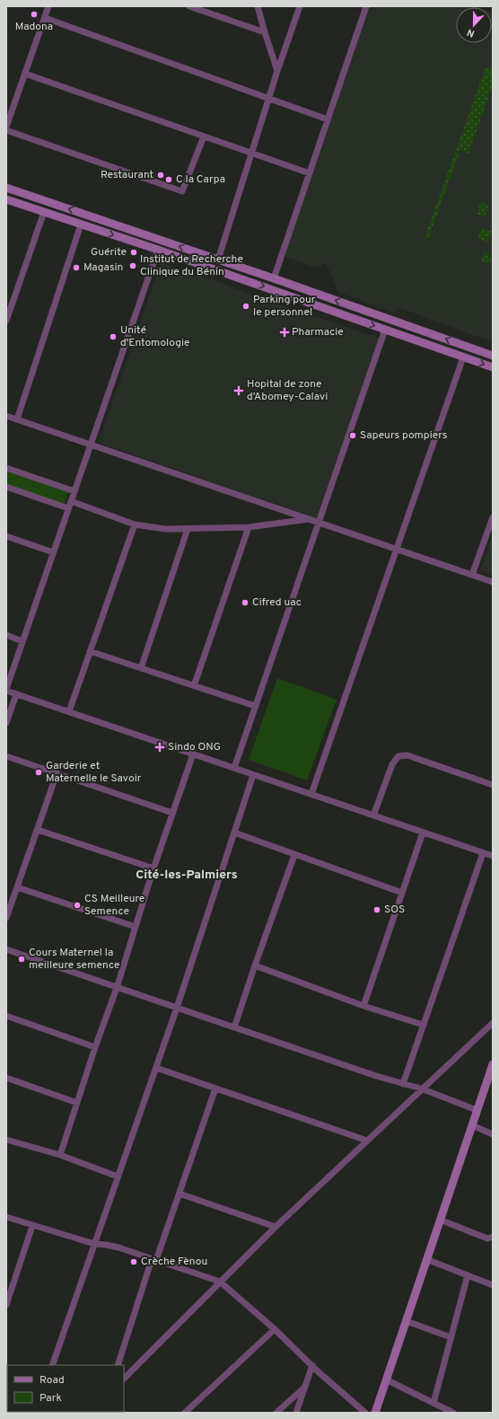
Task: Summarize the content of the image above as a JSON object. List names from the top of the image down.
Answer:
{
  "districts": ["Cité-les-Palmiers"],
  "places": {
    "other": [
      "Madona",
      "Restaurant",
      "C la Carpa",
      "Guérite",
      "Institut de Recherche Clinique du Bénin",
      "Magasin",
      "Parking pour le personnel",
      "Unité d'Entomologie",
      "Sapeurs pompiers",
      "Cifred uac",
      "Garderie et Maternelle le Savoir",
      "CS Meilleure Semence",
      "SOS",
      "Cours Maternel la meilleure semence",
      "Crèche Fènou"
    ],
    "health": ["Pharmacie", "Hopital de zone d’Abomey-Calavi", "Sindo ONG"]
  },
  "legend": ["Road", "Park"],
  "north": "bottom"
}
